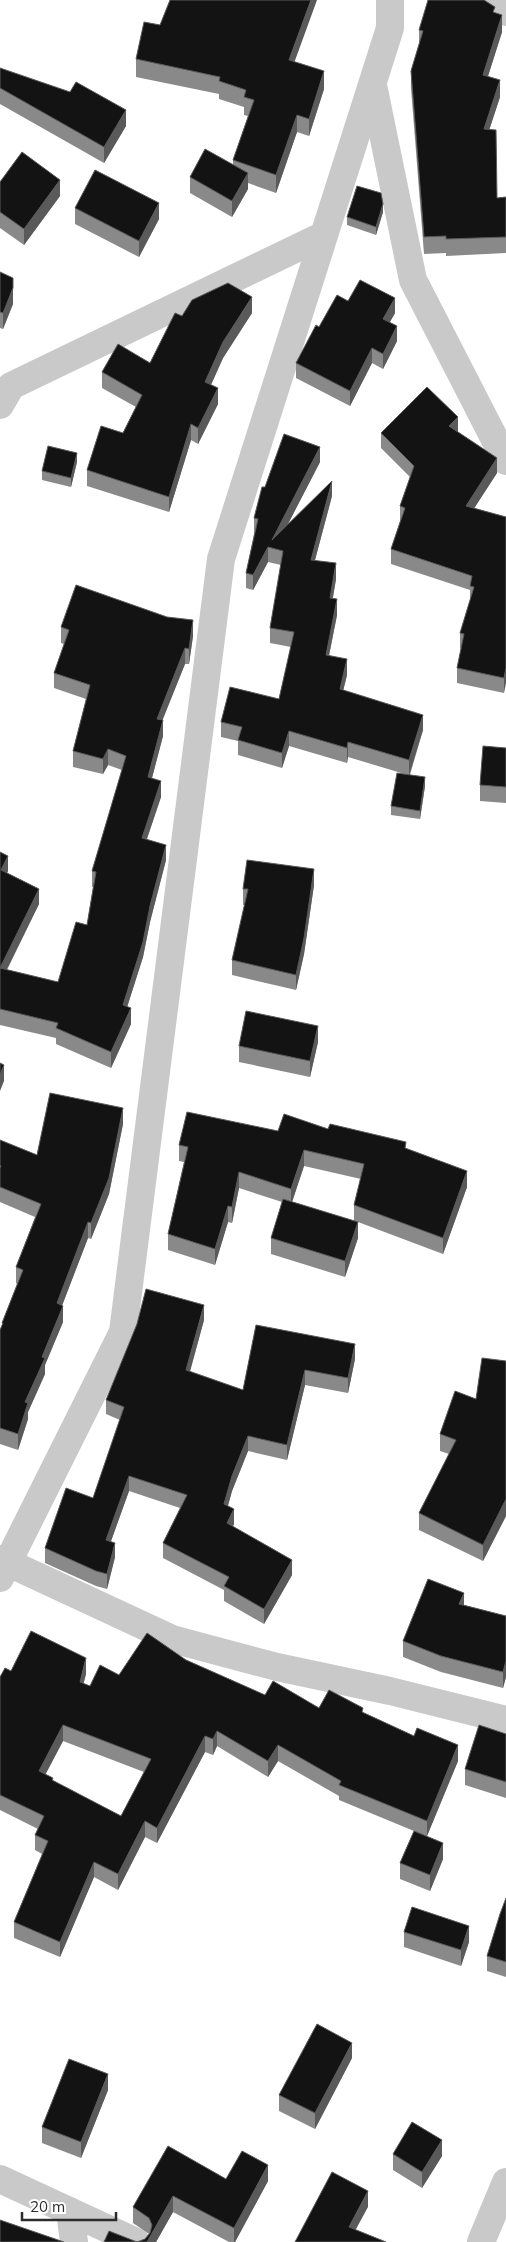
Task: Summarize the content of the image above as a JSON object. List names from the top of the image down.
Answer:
{
  "scale_bar": "20 m"
}
